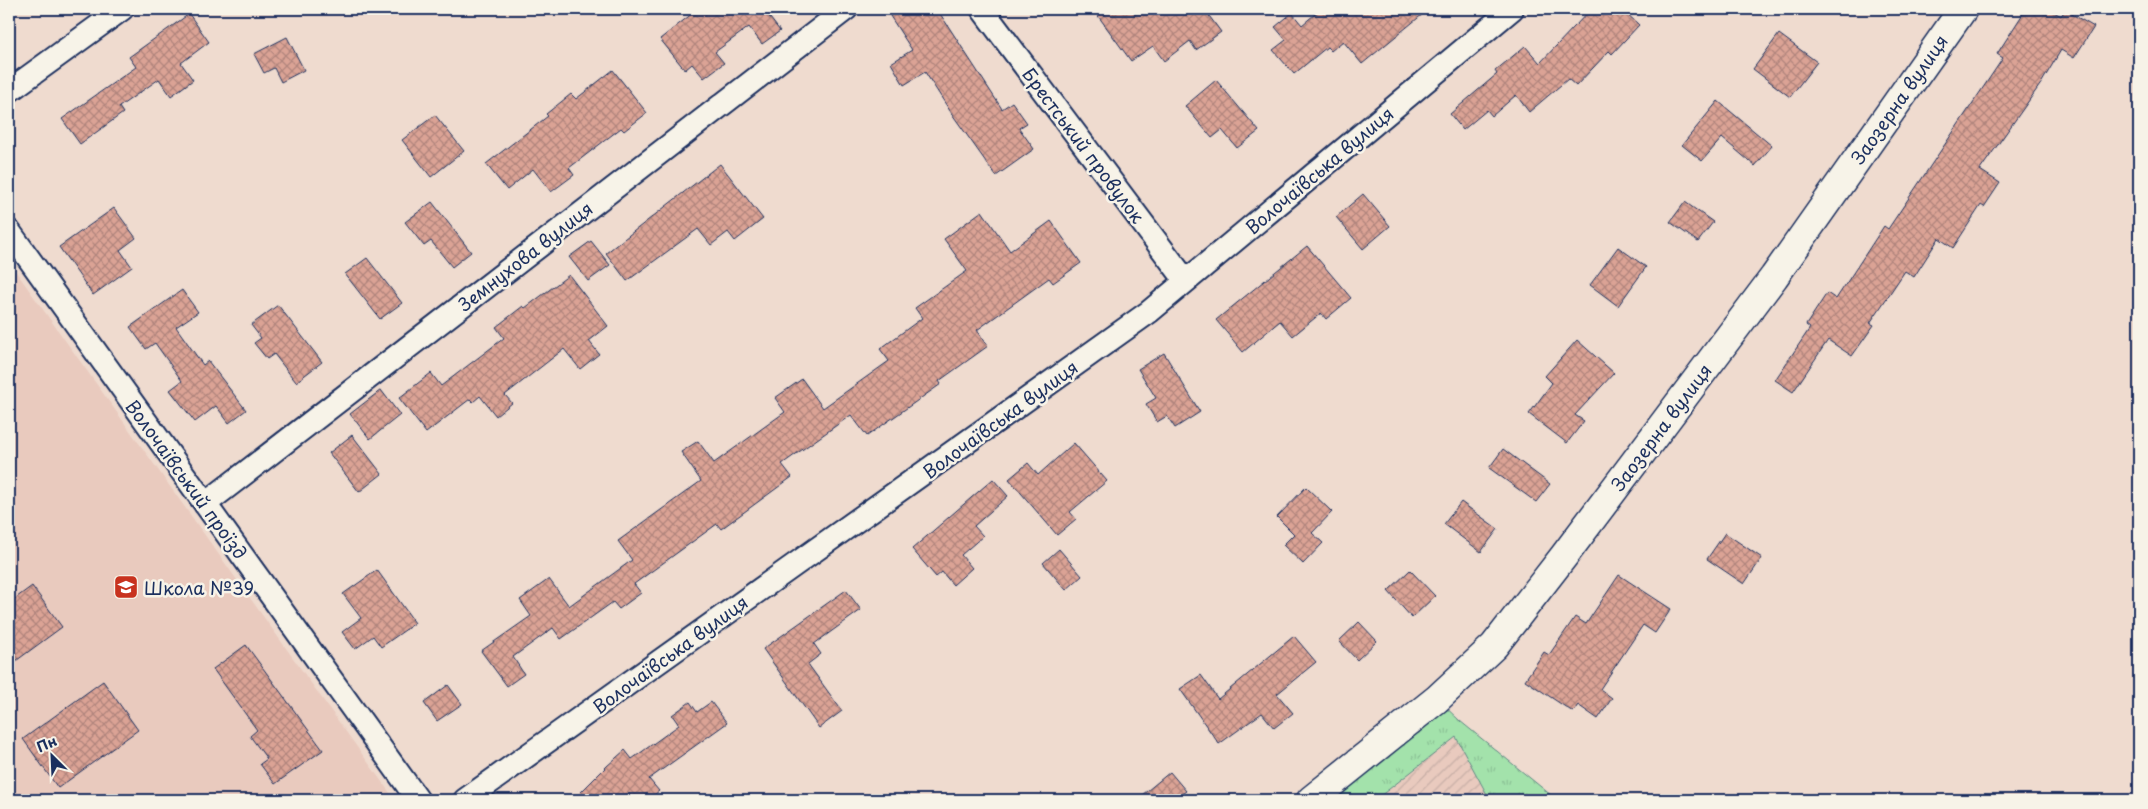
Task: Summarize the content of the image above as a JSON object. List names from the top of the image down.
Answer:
{
  "streets": {
    "street": [
      "Заозерна вулиця",
      "Брестський провулок",
      "Волочаївська вулиця",
      "Земнухова вулиця",
      "Волочаївський проїзд"
    ]
  },
  "crossings": [
    ["Брестський провулок", "Волочаївська вулиця"],
    ["Земнухова вулиця", "Волочаївський проїзд"]
  ],
  "places": {
    "school or university": ["Школа №39"]
  },
  "north": "top left"
}
